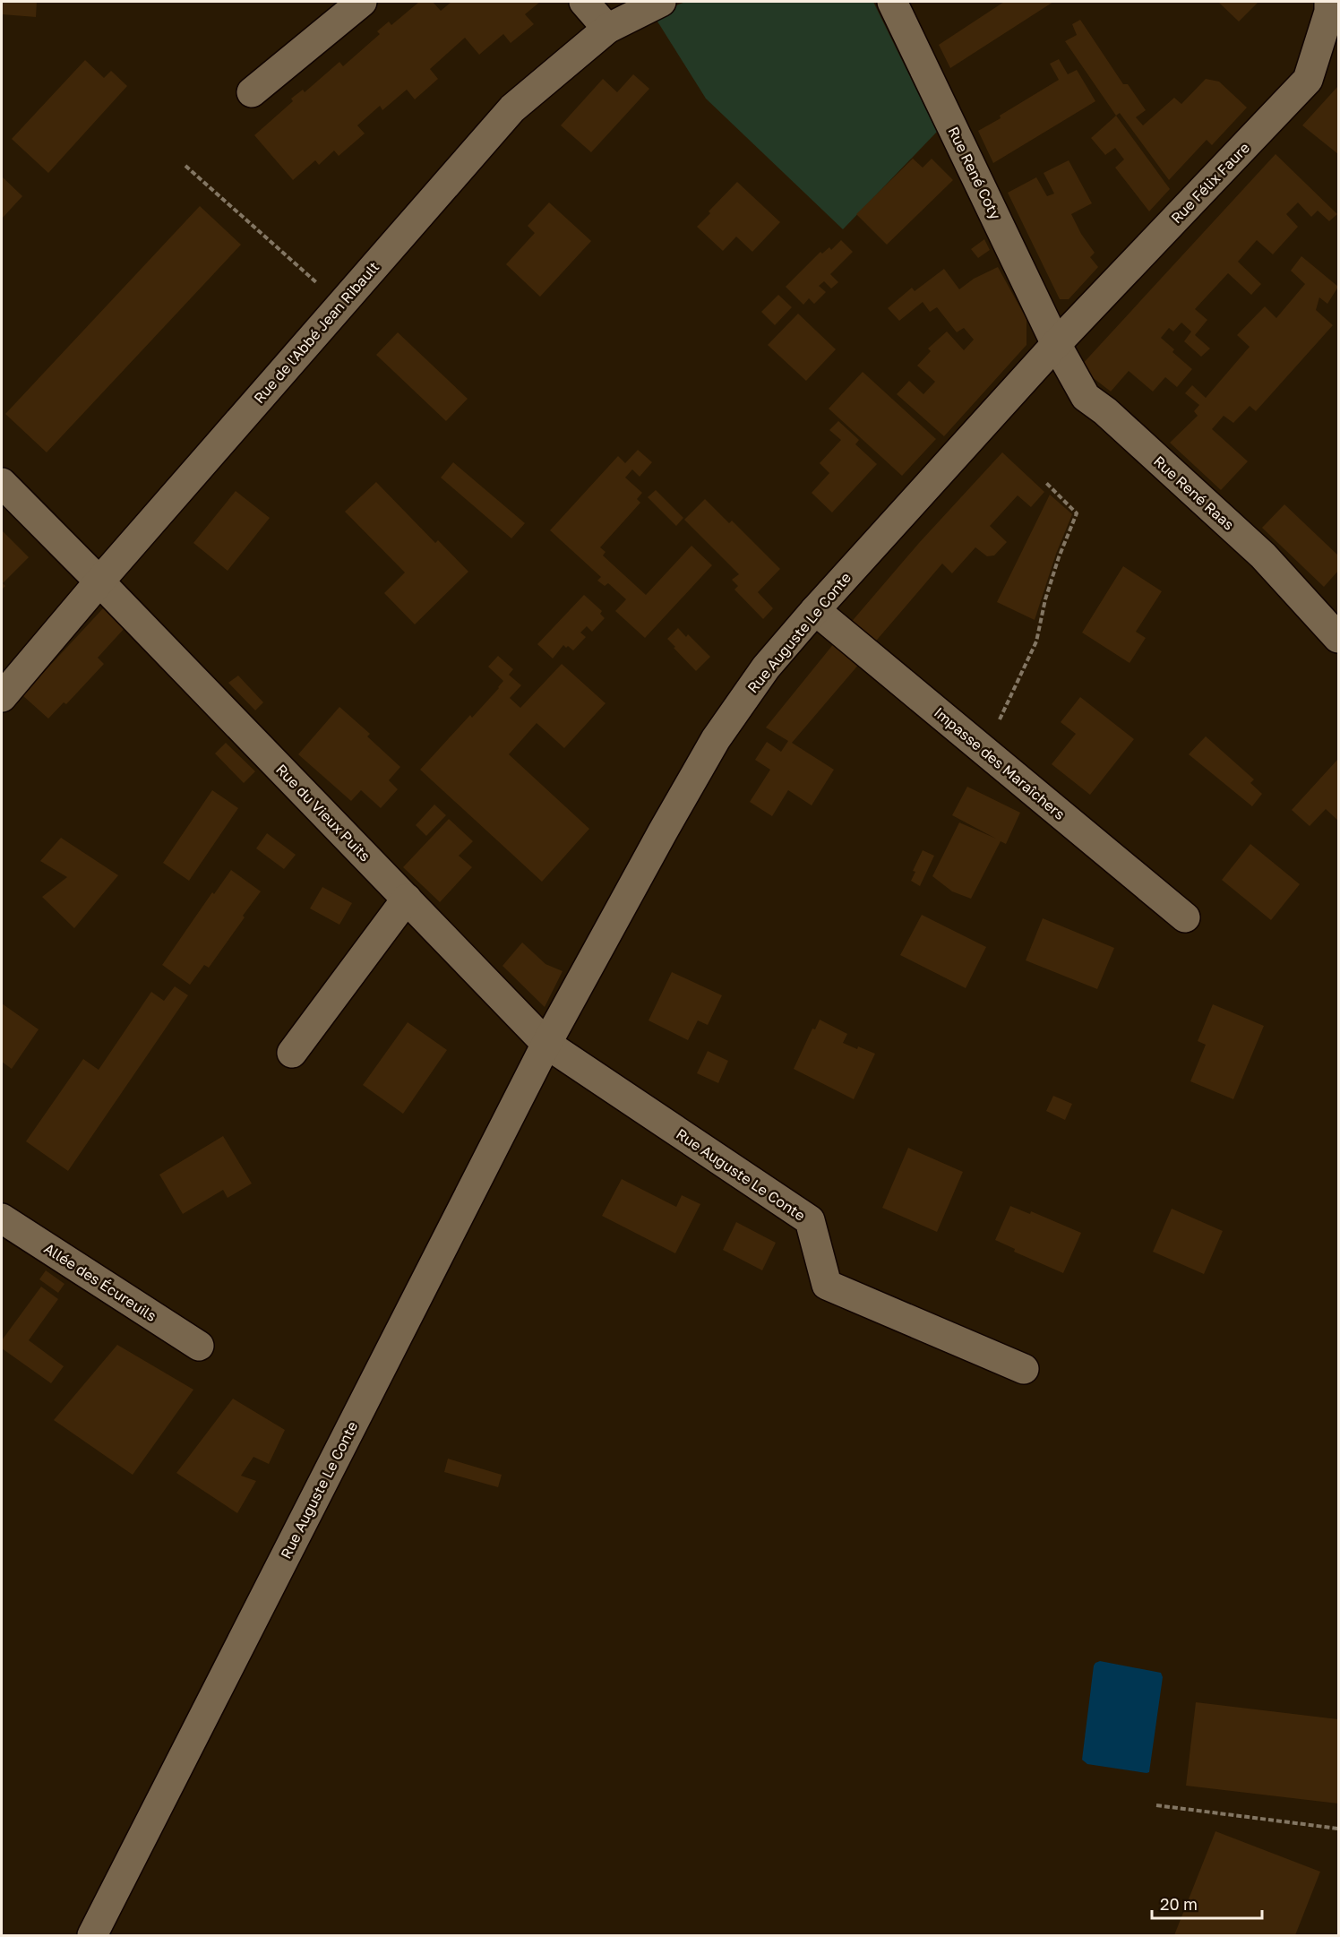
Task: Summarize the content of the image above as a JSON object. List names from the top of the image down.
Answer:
{
  "streets": {
    "street": [
      "Rue René Coty",
      "Rue Félix Faure",
      "Rue de l'Abbé Jean Ribault",
      "Rue René Raas",
      "Rue Auguste Le Conte",
      "Impasse des Maraîchers",
      "Rue du Vieux Puits",
      "Allée des Écureuils"
    ]
  },
  "crossings": [
    ["Rue René Coty", "Rue Félix Faure"],
    ["Rue René Coty", "Rue René Raas"],
    ["Rue René Coty", "Rue Auguste Le Conte"],
    ["Rue Félix Faure", "Rue René Raas"],
    ["Rue Félix Faure", "Rue Auguste Le Conte"],
    ["Rue de l'Abbé Jean Ribault", "Rue du Vieux Puits"],
    ["Rue René Raas", "Rue Auguste Le Conte"],
    ["Rue Auguste Le Conte", "Impasse des Maraîchers"],
    ["Rue Auguste Le Conte", "Rue du Vieux Puits"]
  ],
  "scale_bar": "20 m"
}
